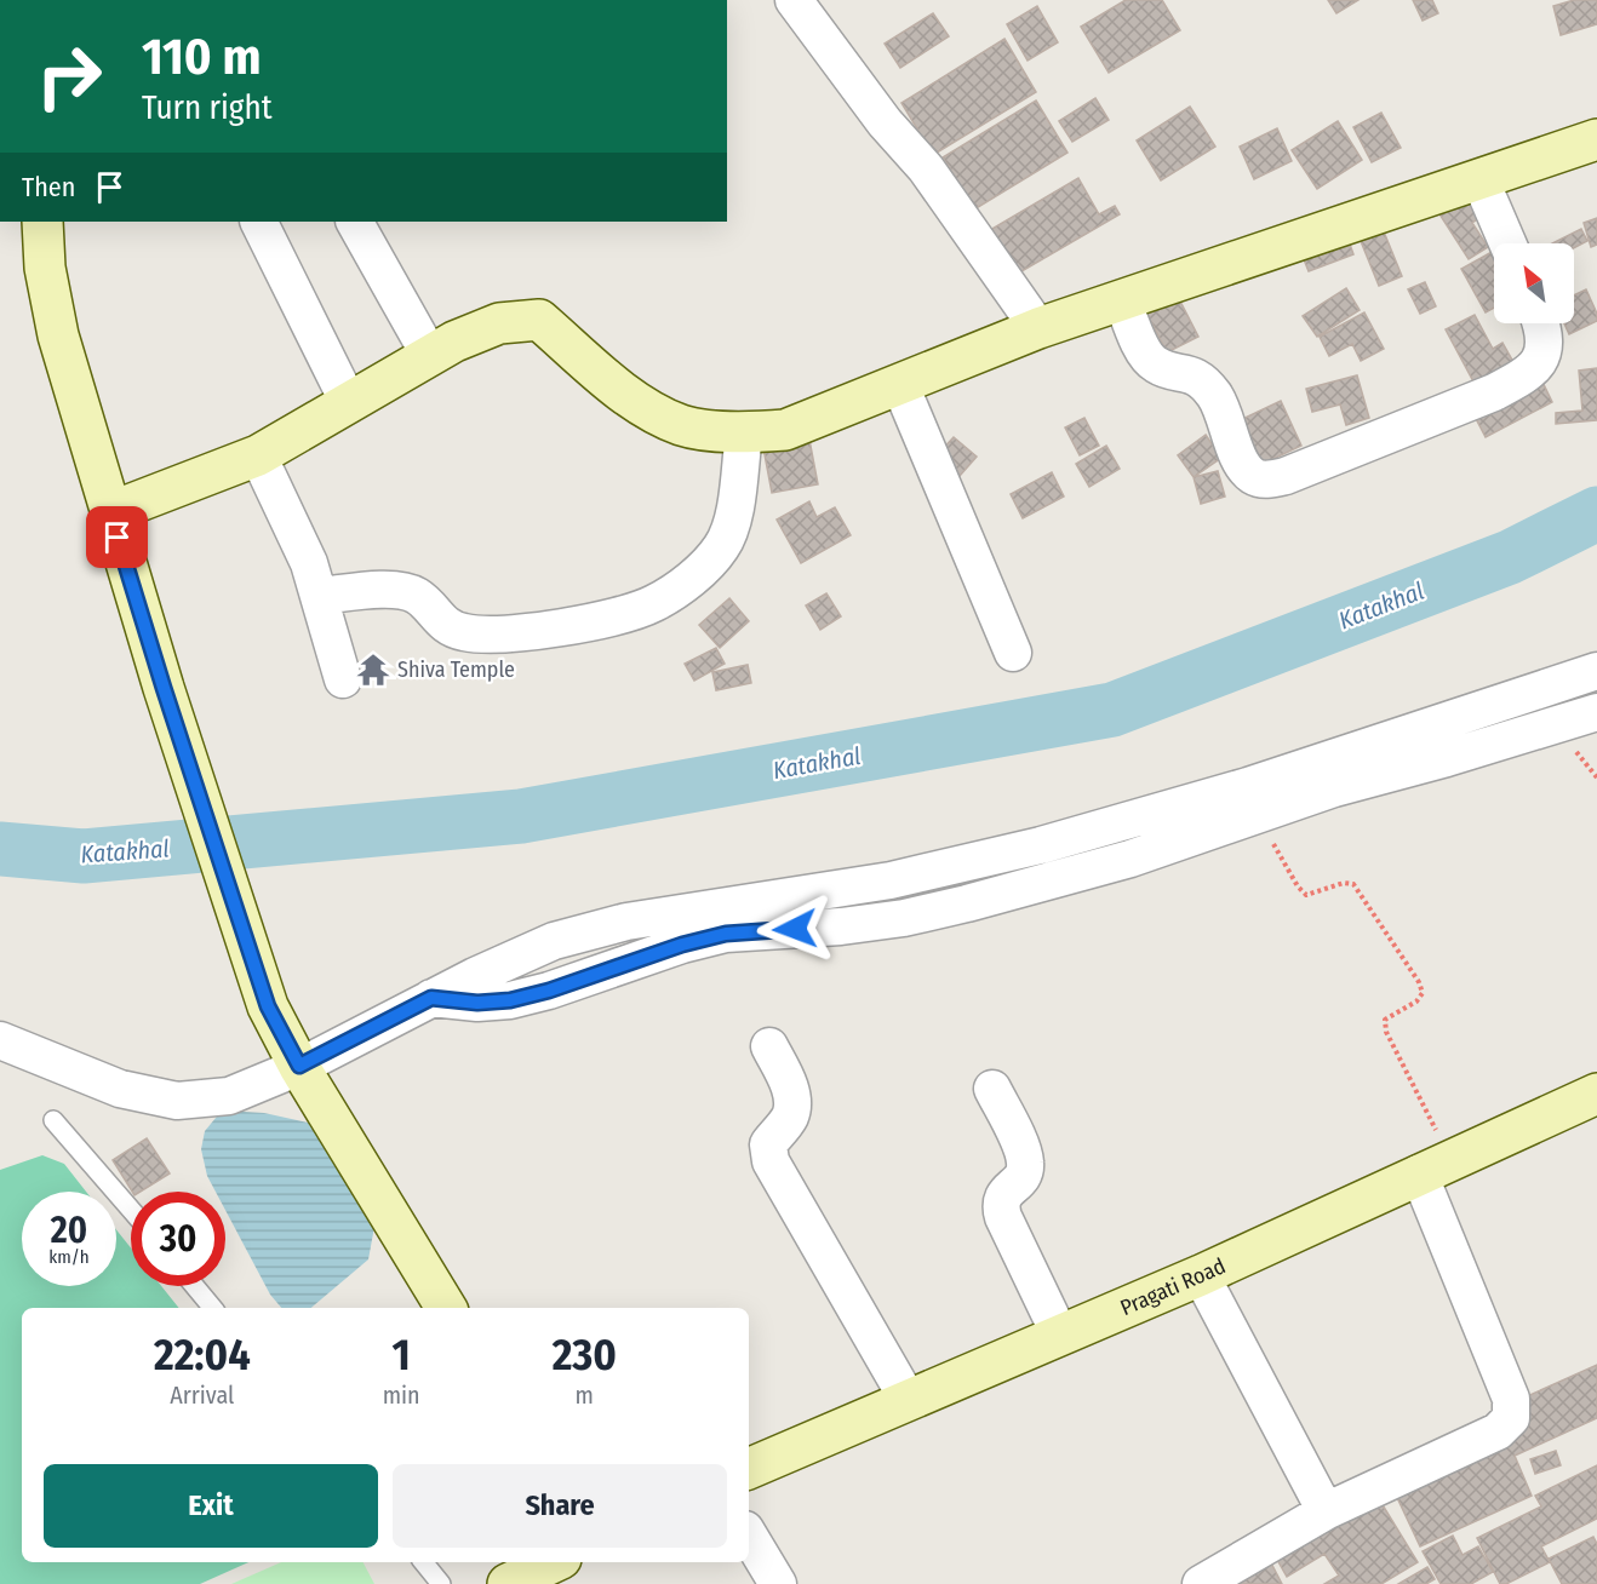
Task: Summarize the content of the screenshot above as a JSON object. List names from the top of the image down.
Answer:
{
  "streets": {
    "street": ["Pragati Road"]
  },
  "water": ["Katakhal"],
  "places": {
    "temple": ["Shiva Temple"]
  },
  "north": "top left",
  "page": {
    "turn": ["110 m", "Turn right"],
    "then": "Then",
    "speed": "20 km/h",
    "limit": "30",
    "eta": [
      "22:04",
      "Arrival",
      "1",
      "min",
      "230",
      "m"
    ],
    "buttons": ["Exit", "Share"]
  }
}
